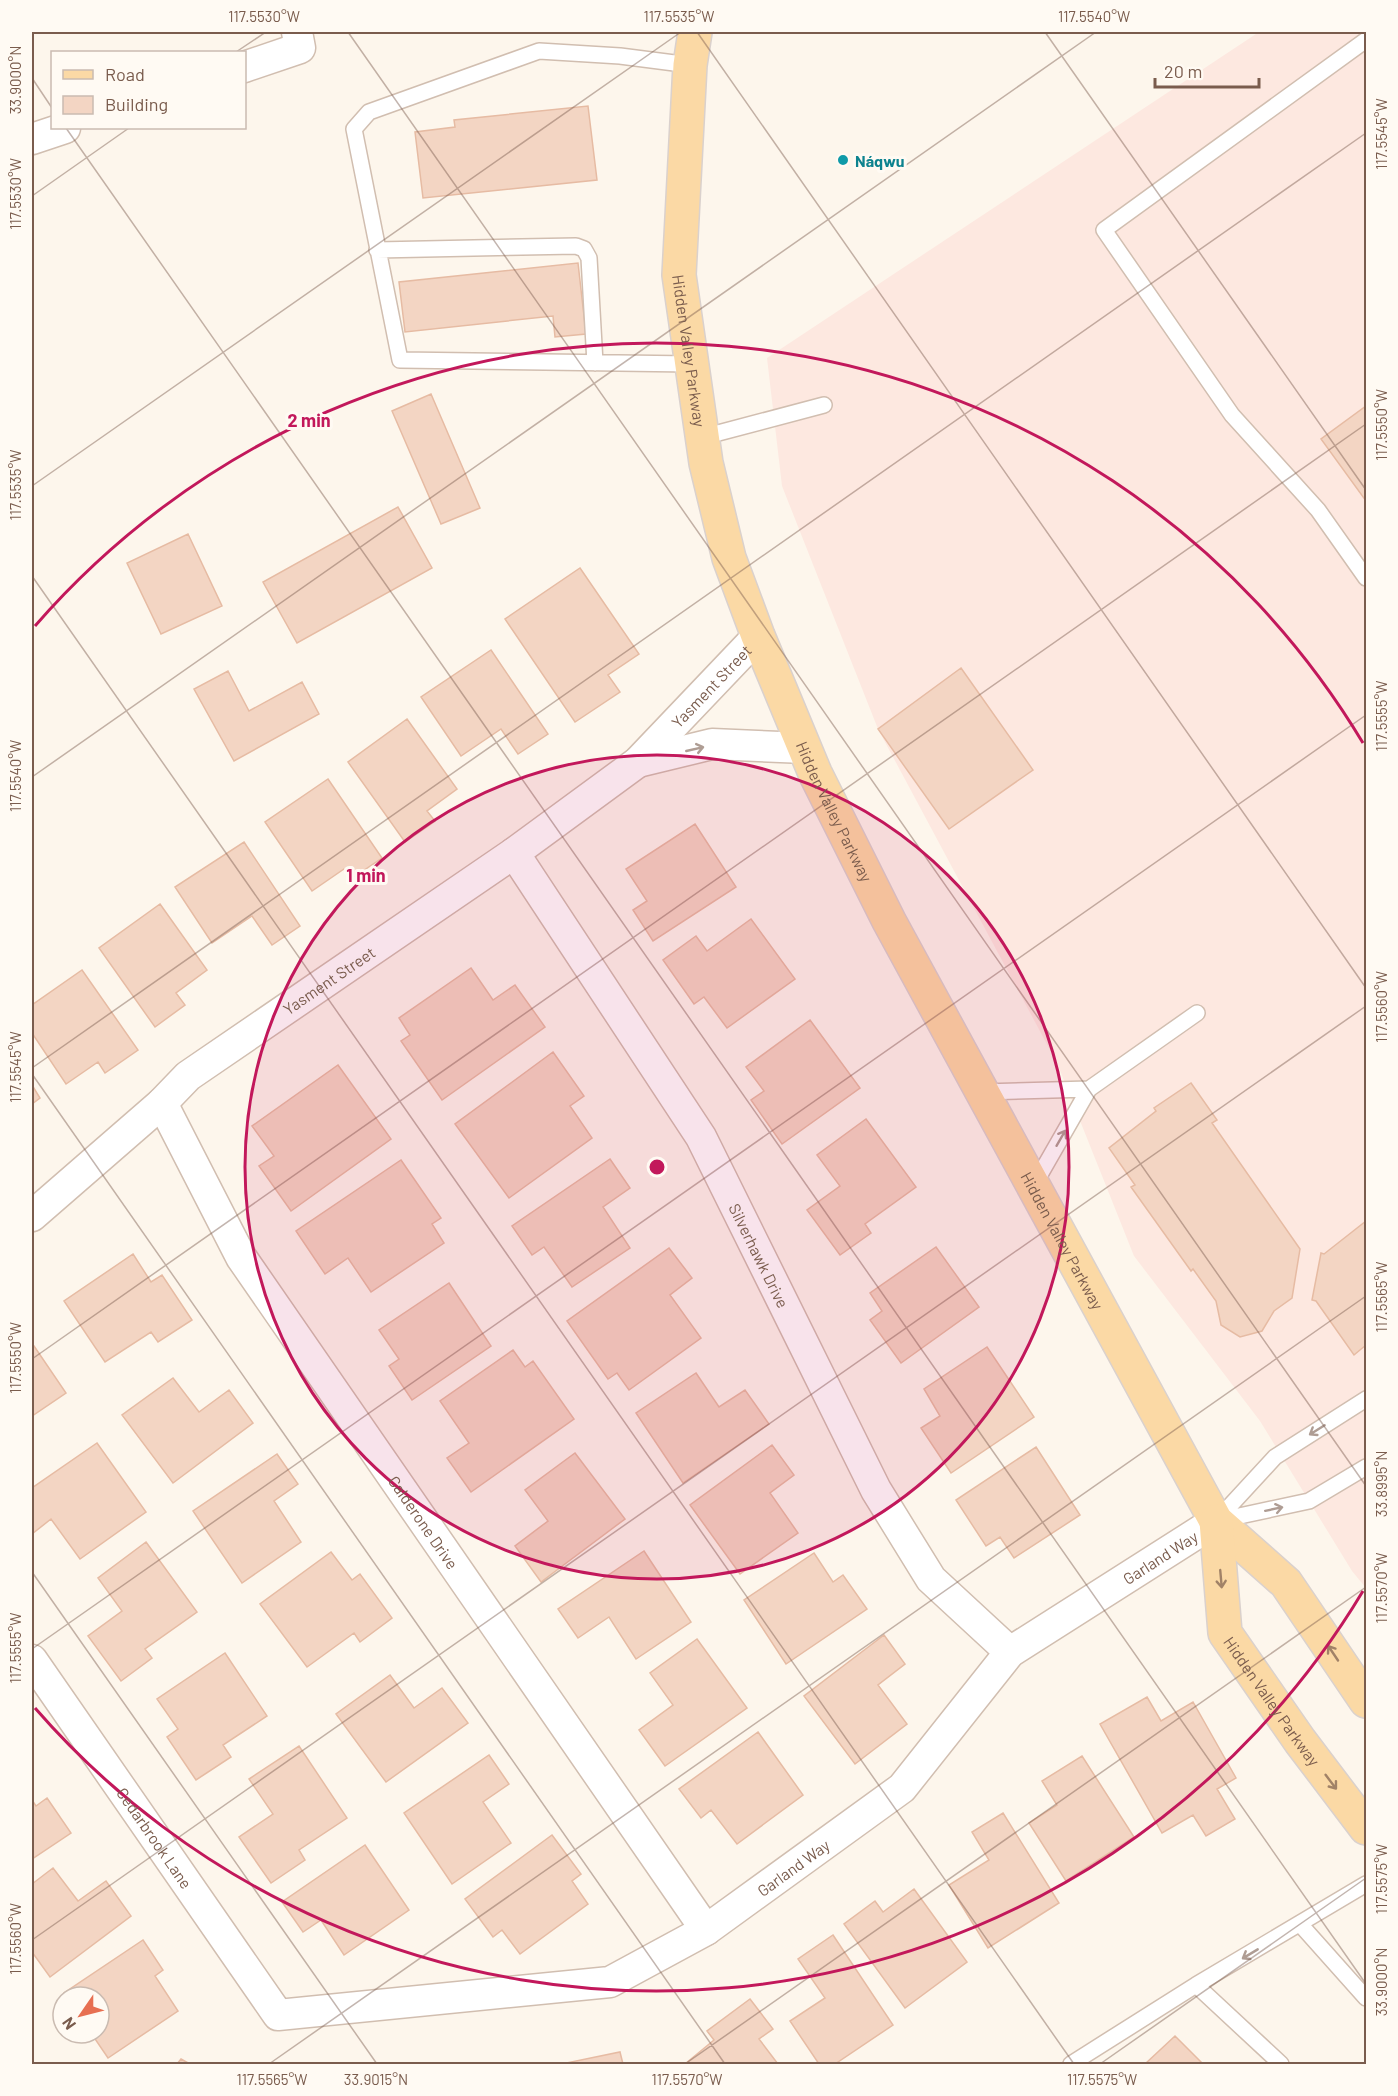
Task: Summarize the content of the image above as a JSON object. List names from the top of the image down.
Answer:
{
  "streets": {
    "main road": ["Hidden Valley Parkway"],
    "street": [
      "Yasment Street",
      "Silverhawk Drive",
      "Calderone Drive",
      "Garland Way",
      "Cedarbrook Lane"
    ]
  },
  "crossings": [
    ["Hidden Valley Parkway", "Yasment Street"],
    ["Hidden Valley Parkway", "Garland Way"],
    ["Yasment Street", "Silverhawk Drive"],
    ["Yasment Street", "Calderone Drive"],
    ["Silverhawk Drive", "Garland Way"],
    ["Calderone Drive", "Garland Way"],
    ["Garland Way", "Cedarbrook Lane"]
  ],
  "places": ["Náqwu"],
  "legend": ["Road", "Building"],
  "scale_bar": "20 m",
  "north": "bottom left",
  "coordinates": [
    "117.5530°W",
    "117.5535°W",
    "117.5540°W",
    "33.9000°N",
    "117.5545°W",
    "117.5550°W",
    "117.5555°W",
    "117.5560°W",
    "117.5565°W",
    "33.8995°N",
    "117.5570°W",
    "117.5575°W",
    "33.9015°N"
  ],
  "rings": ["2 min", "1 min"]
}
